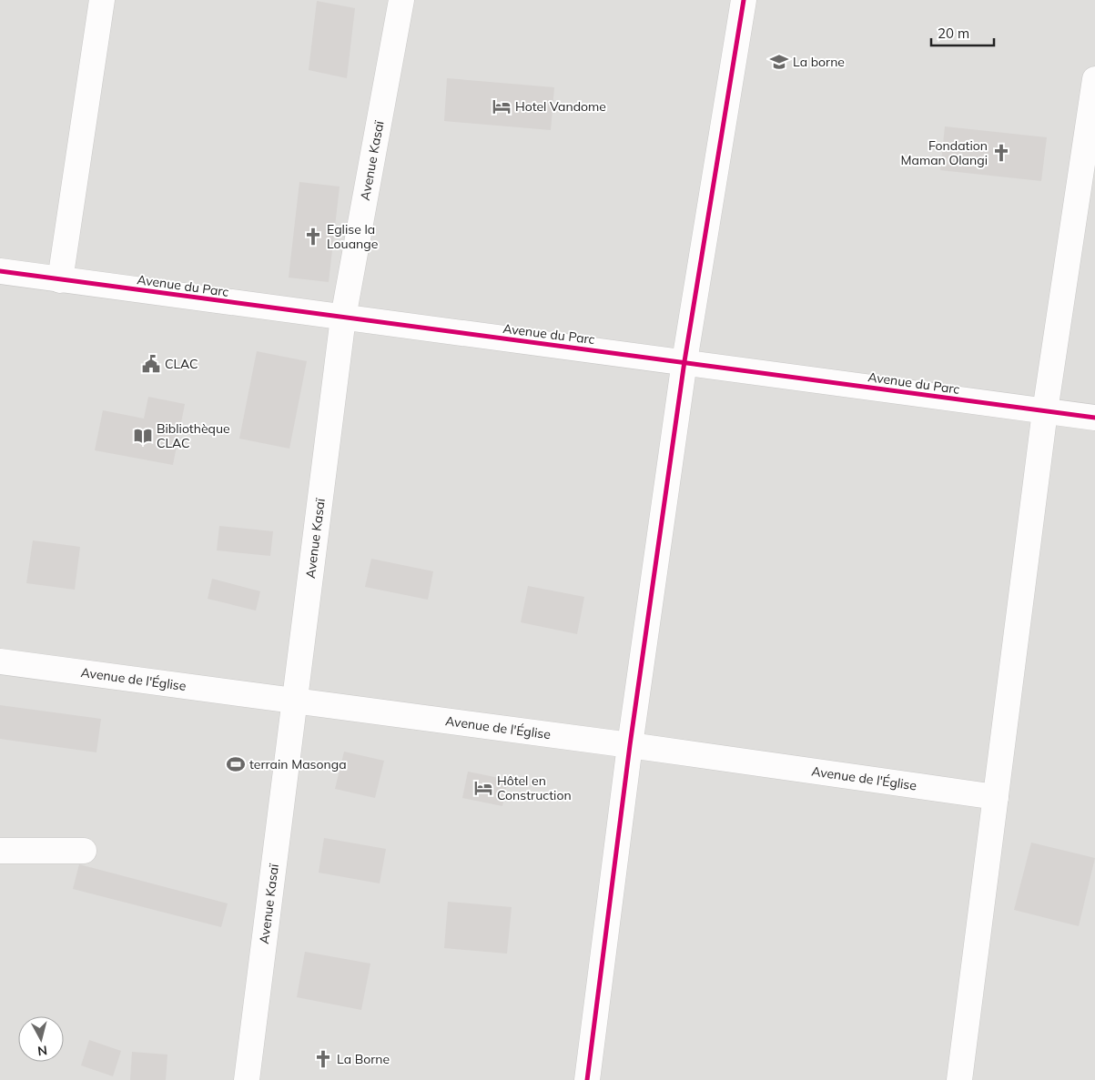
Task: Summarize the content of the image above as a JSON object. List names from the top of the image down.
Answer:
{
  "streets": {
    "street": ["Avenue Kasaï", "Avenue du Parc", "Avenue de l'Église"]
  },
  "crossings": [
    ["Avenue Kasaï", "Avenue du Parc"],
    ["Avenue Kasaï", "Avenue de l'Église"]
  ],
  "places": {
    "school or university": ["La borne"],
    "hotel": ["Hotel Vandome", "Hôtel en Construction"],
    "church": ["Fondation Maman Olangi", "Eglise la Louange", "La Borne"],
    "public building": ["CLAC"],
    "library": ["Bibliothèque CLAC"],
    "sports": ["terrain Masonga"]
  },
  "scale_bar": "20 m",
  "north": "bottom"
}
